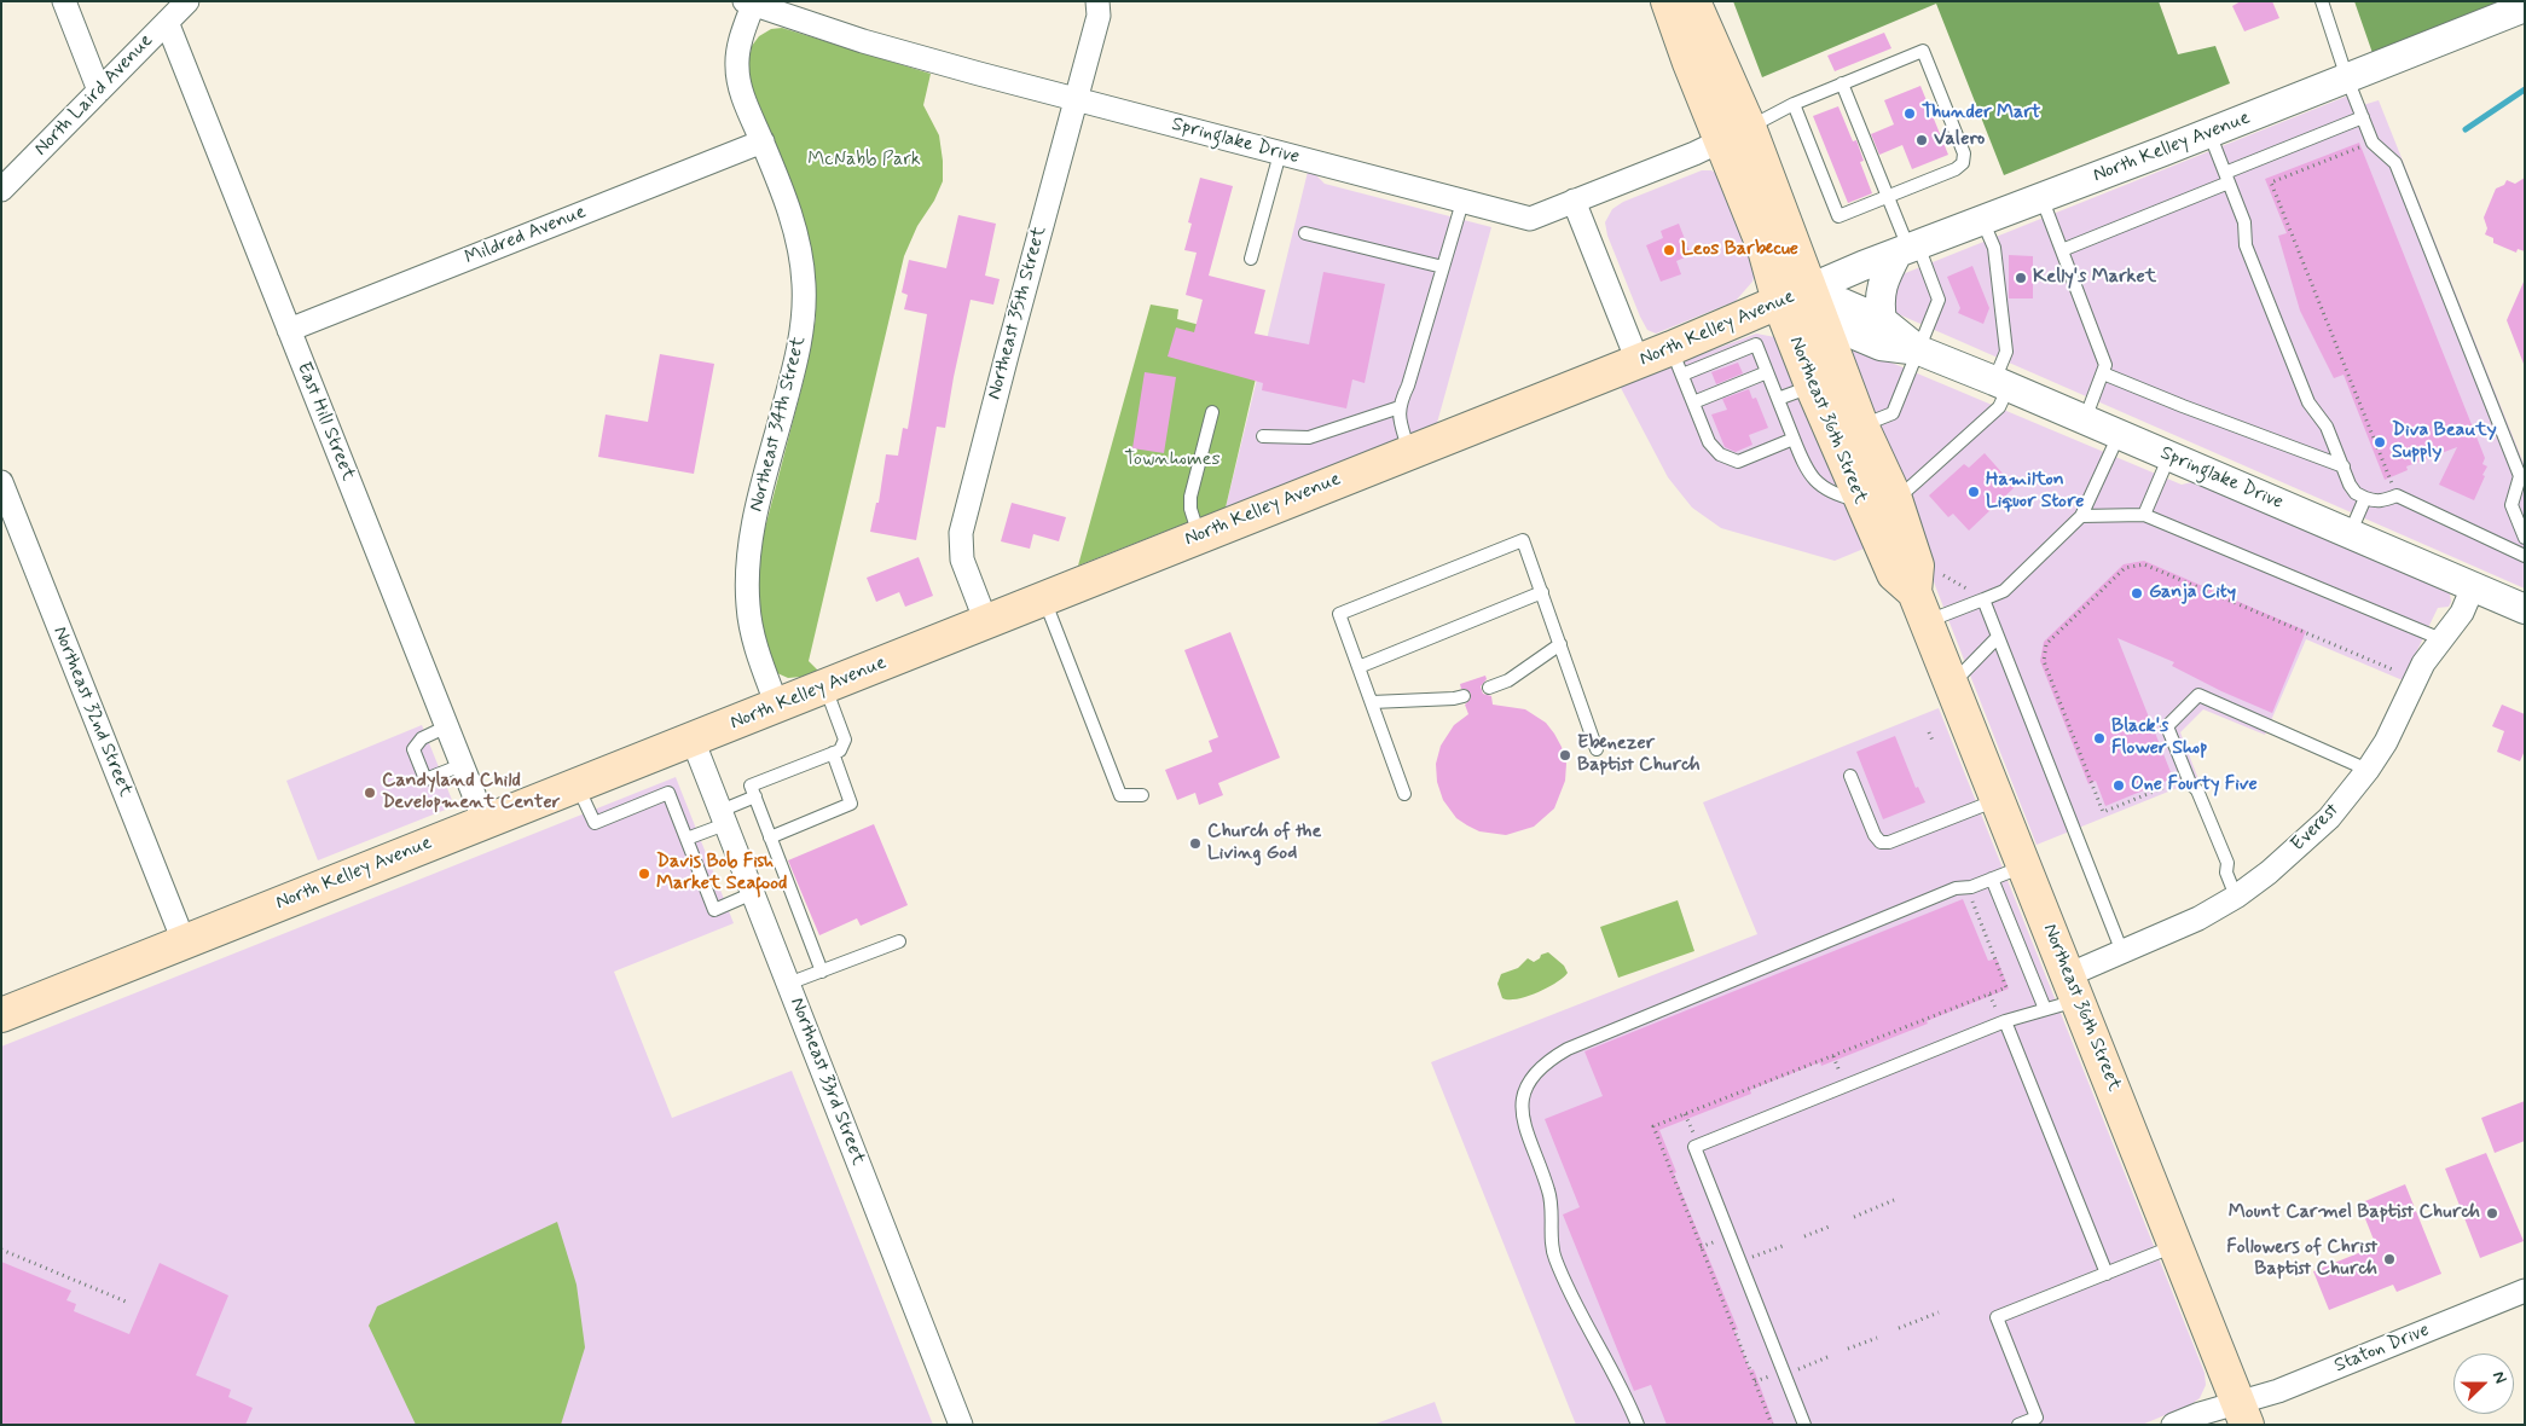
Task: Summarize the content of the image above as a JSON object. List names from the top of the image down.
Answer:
{
  "streets": {
    "main road": ["North Kelley Avenue", "Northeast 36th Street"],
    "street": [
      "North Laird Avenue",
      "Springlake Drive",
      "Mildred Avenue",
      "Northeast 35th Street",
      "East Hill Street",
      "Northeast 34th Street",
      "Northeast 32nd Street",
      "Everest",
      "Northeast 33rd Street",
      "Staton Drive"
    ]
  },
  "crossings": [
    ["North Laird Avenue", "East Hill Street"],
    ["Springlake Drive", "North Kelley Avenue"],
    ["Springlake Drive", "Northeast 35th Street"],
    ["Springlake Drive", "Northeast 36th Street"],
    ["Springlake Drive", "Northeast 34th Street"],
    ["Springlake Drive", "Everest"],
    ["North Kelley Avenue", "Northeast 35th Street"],
    ["North Kelley Avenue", "Northeast 36th Street"],
    ["North Kelley Avenue", "East Hill Street"],
    ["North Kelley Avenue", "Northeast 34th Street"],
    ["North Kelley Avenue", "Northeast 32nd Street"],
    ["North Kelley Avenue", "Northeast 33rd Street"],
    ["Mildred Avenue", "East Hill Street"],
    ["Mildred Avenue", "Northeast 34th Street"],
    ["Northeast 36th Street", "Everest"],
    ["Northeast 36th Street", "Staton Drive"]
  ],
  "parks": ["McNabb Park", "Townhomes"],
  "places": [
    "Thunder Mart",
    "Valero",
    "Leos Barbecue",
    "Kelly's Market",
    "Diva Beauty Supply",
    "Hamilton Liquor Store",
    "Ganja City",
    "Black's Flower Shop",
    "Ebenezer Baptist Church",
    "One Fourty Five",
    "Candyland Child Development Center",
    "Church of the Living God",
    "Davis Bob Fish Market Seafood",
    "Mount Carmel Baptist Church",
    "Followers of Christ Baptist Church"
  ],
  "north": "right"
}
